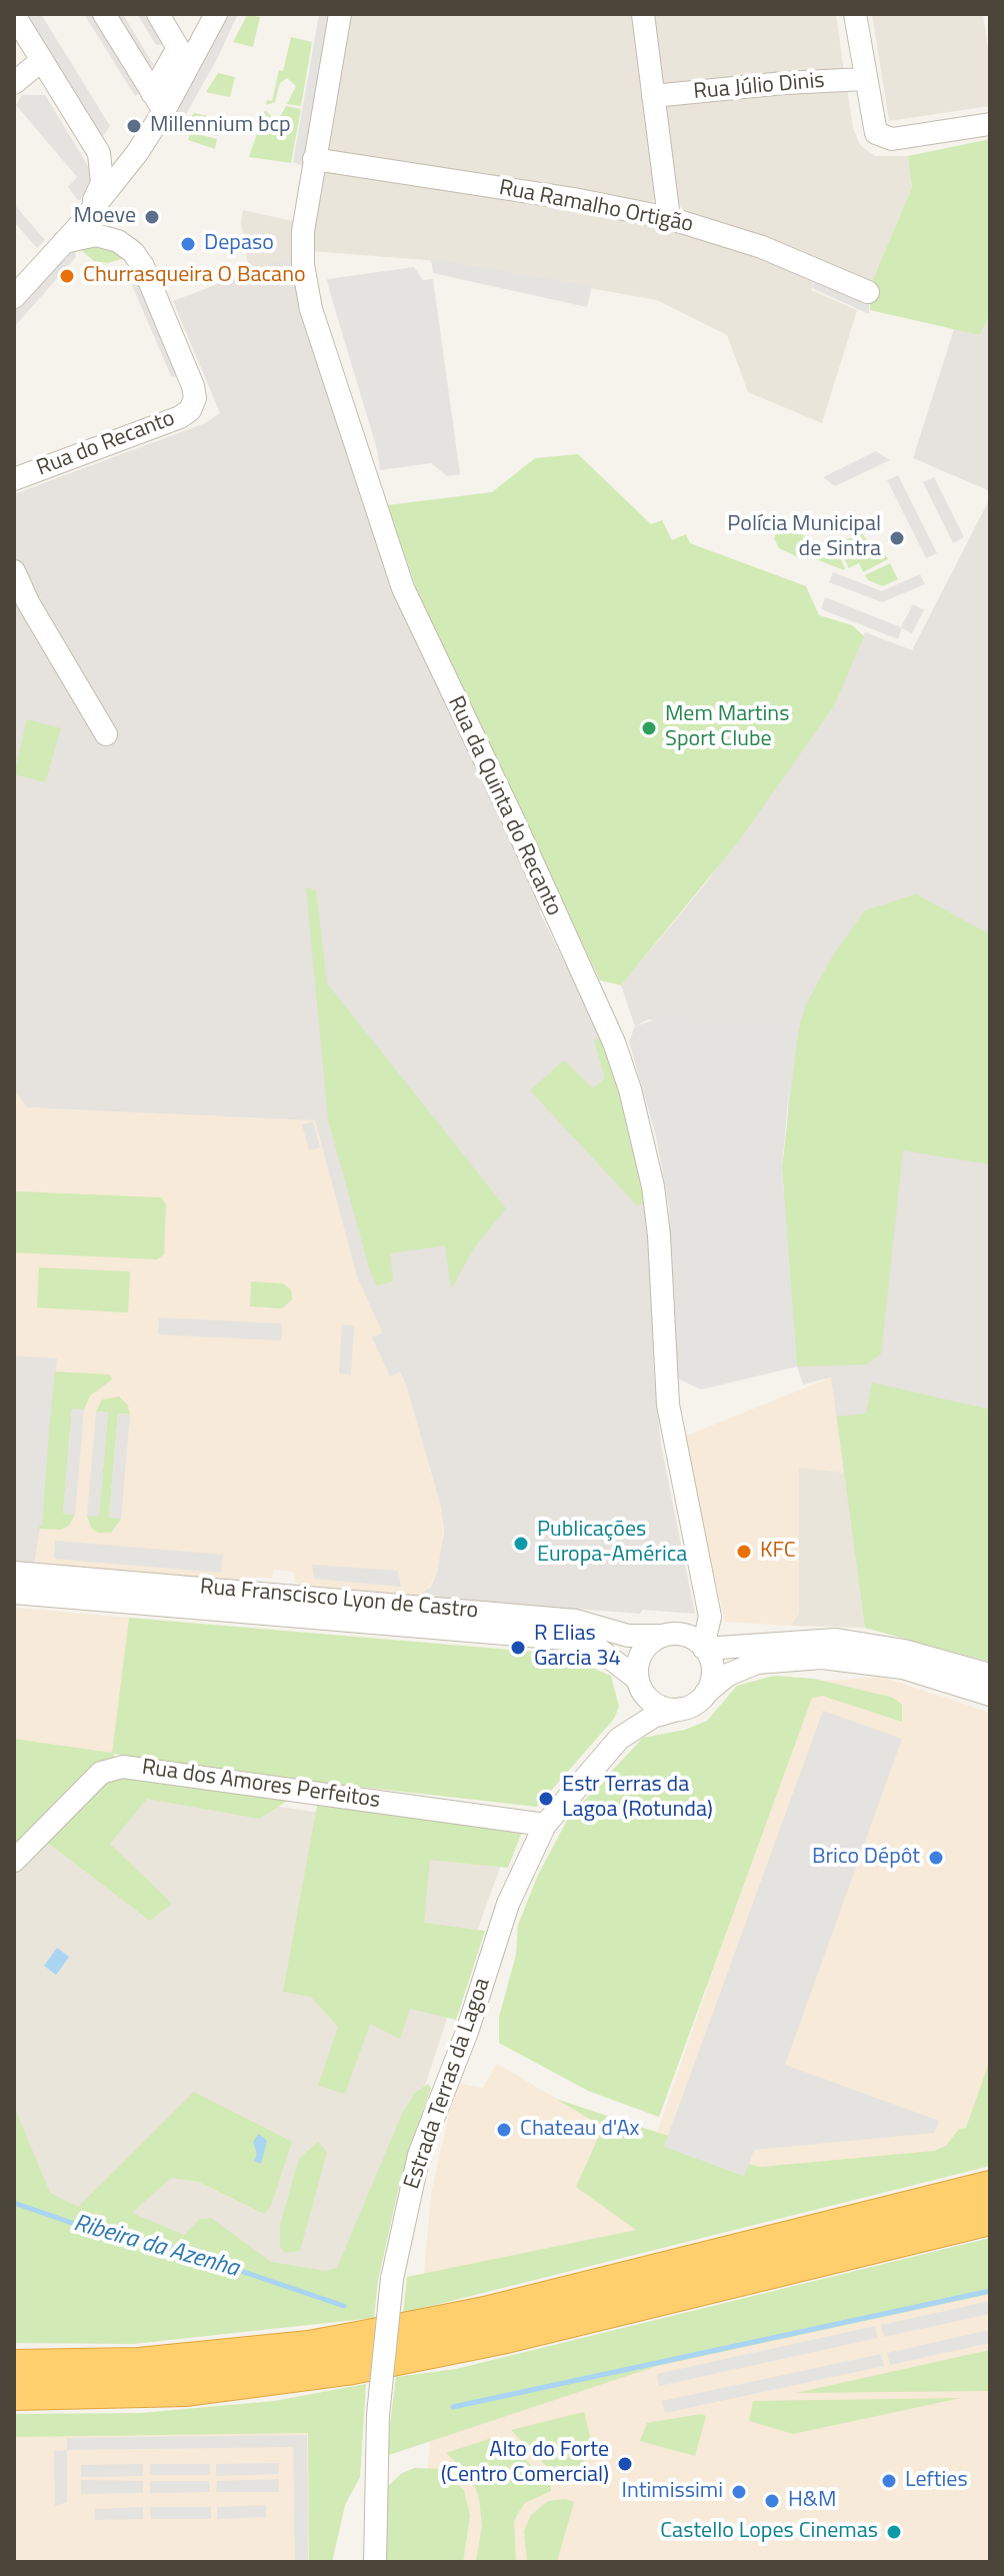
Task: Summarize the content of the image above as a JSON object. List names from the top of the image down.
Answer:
{
  "streets": {
    "street": [
      "Rua Júlio Dinis",
      "Rua Ramalho Ortigão",
      "Rua do Recanto",
      "Rua da Quinta do Recanto",
      "Rua Franscisco Lyon de Castro",
      "Rua dos Amores Perfeitos",
      "Estrada Terras da Lagoa"
    ]
  },
  "crossings": [
    ["Rua Ramalho Ortigão", "Rua da Quinta do Recanto"],
    ["Rua da Quinta do Recanto", "Rua Franscisco Lyon de Castro"],
    ["Rua da Quinta do Recanto", "Estrada Terras da Lagoa"],
    ["Rua Franscisco Lyon de Castro", "Estrada Terras da Lagoa"],
    ["Rua dos Amores Perfeitos", "Estrada Terras da Lagoa"]
  ],
  "water": ["Ribeira da Azenha"],
  "places": [
    "Millennium bcp",
    "Moeve",
    "Depaso",
    "Churrasqueira O Bacano",
    "Polícia Municipal de Sintra",
    "Mem Martins Sport Clube",
    "Publicações Europa-América",
    "KFC",
    "R Elias Garcia 34",
    "Estr Terras da Lagoa (Rotunda)",
    "Brico Dépôt",
    "Chateau d'Ax",
    "Alto do Forte (Centro Comercial)",
    "Lefties",
    "Intimissimi",
    "H&M",
    "Castello Lopes Cinemas"
  ]
}
